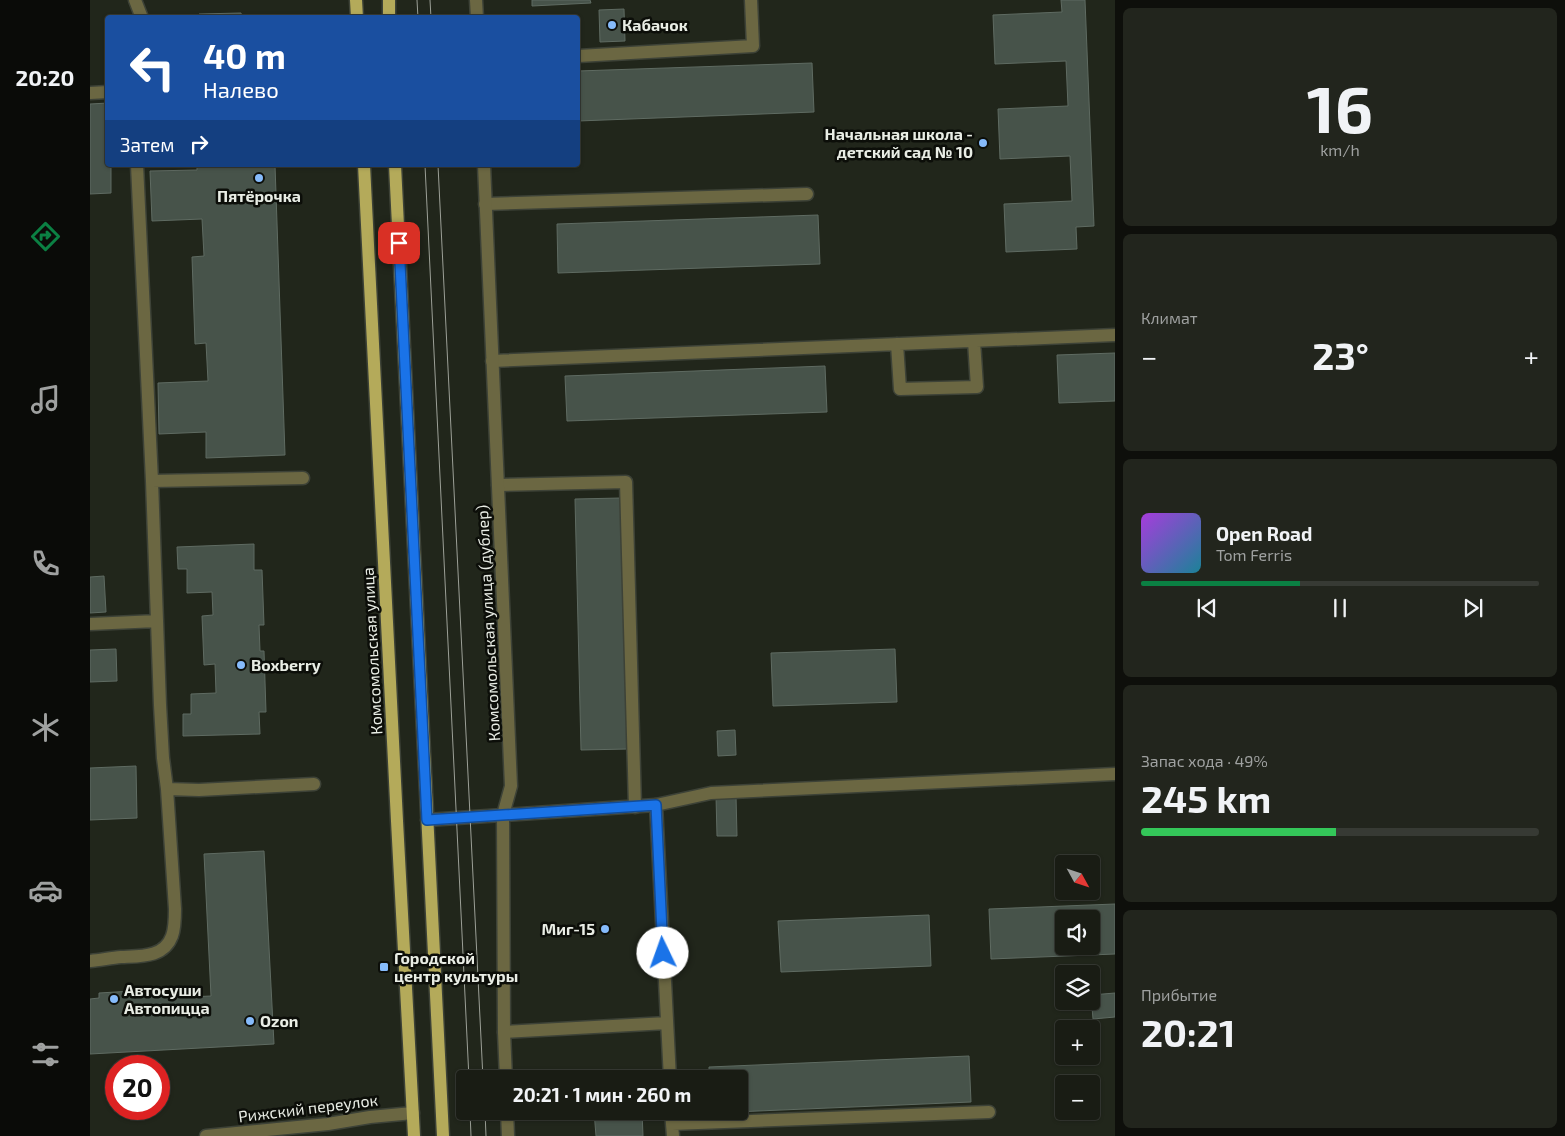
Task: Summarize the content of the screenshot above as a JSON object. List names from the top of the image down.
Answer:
{
  "streets": {
    "main road": ["Комсомольская улица"],
    "street": ["Комсомольская улица (дублер)", "Рижский переулок"]
  },
  "crossings": [
    ["Комсомольская улица", "Рижский переулок"]
  ],
  "places": {
    "other": [
      "Кабачок",
      "Начальная школа - детский сад № 10",
      "Пятёрочка",
      "Boxberry",
      "Миг-15",
      "Автосуши Автопицца",
      "Ozon"
    ],
    "transit": ["Городской центр культуры"]
  },
  "north": "bottom right",
  "page": {
    "tabs": "20:20",
    "tile": [
      ["16", "km/h"],
      "Климат",
      ["Запас хода · 49%", "245 km"],
      ["Прибытие", "20:21"]
    ],
    "turn": ["40 m", "Налево"],
    "then": "Затем",
    "heat": ["−", "23°", "+"],
    "song": ["Open Road", "Tom Ferris"],
    "map_buttons": ["+", "−"],
    "limit": "20",
    "trip": "20:21 · 1 мин · 260 m"
  }
}
